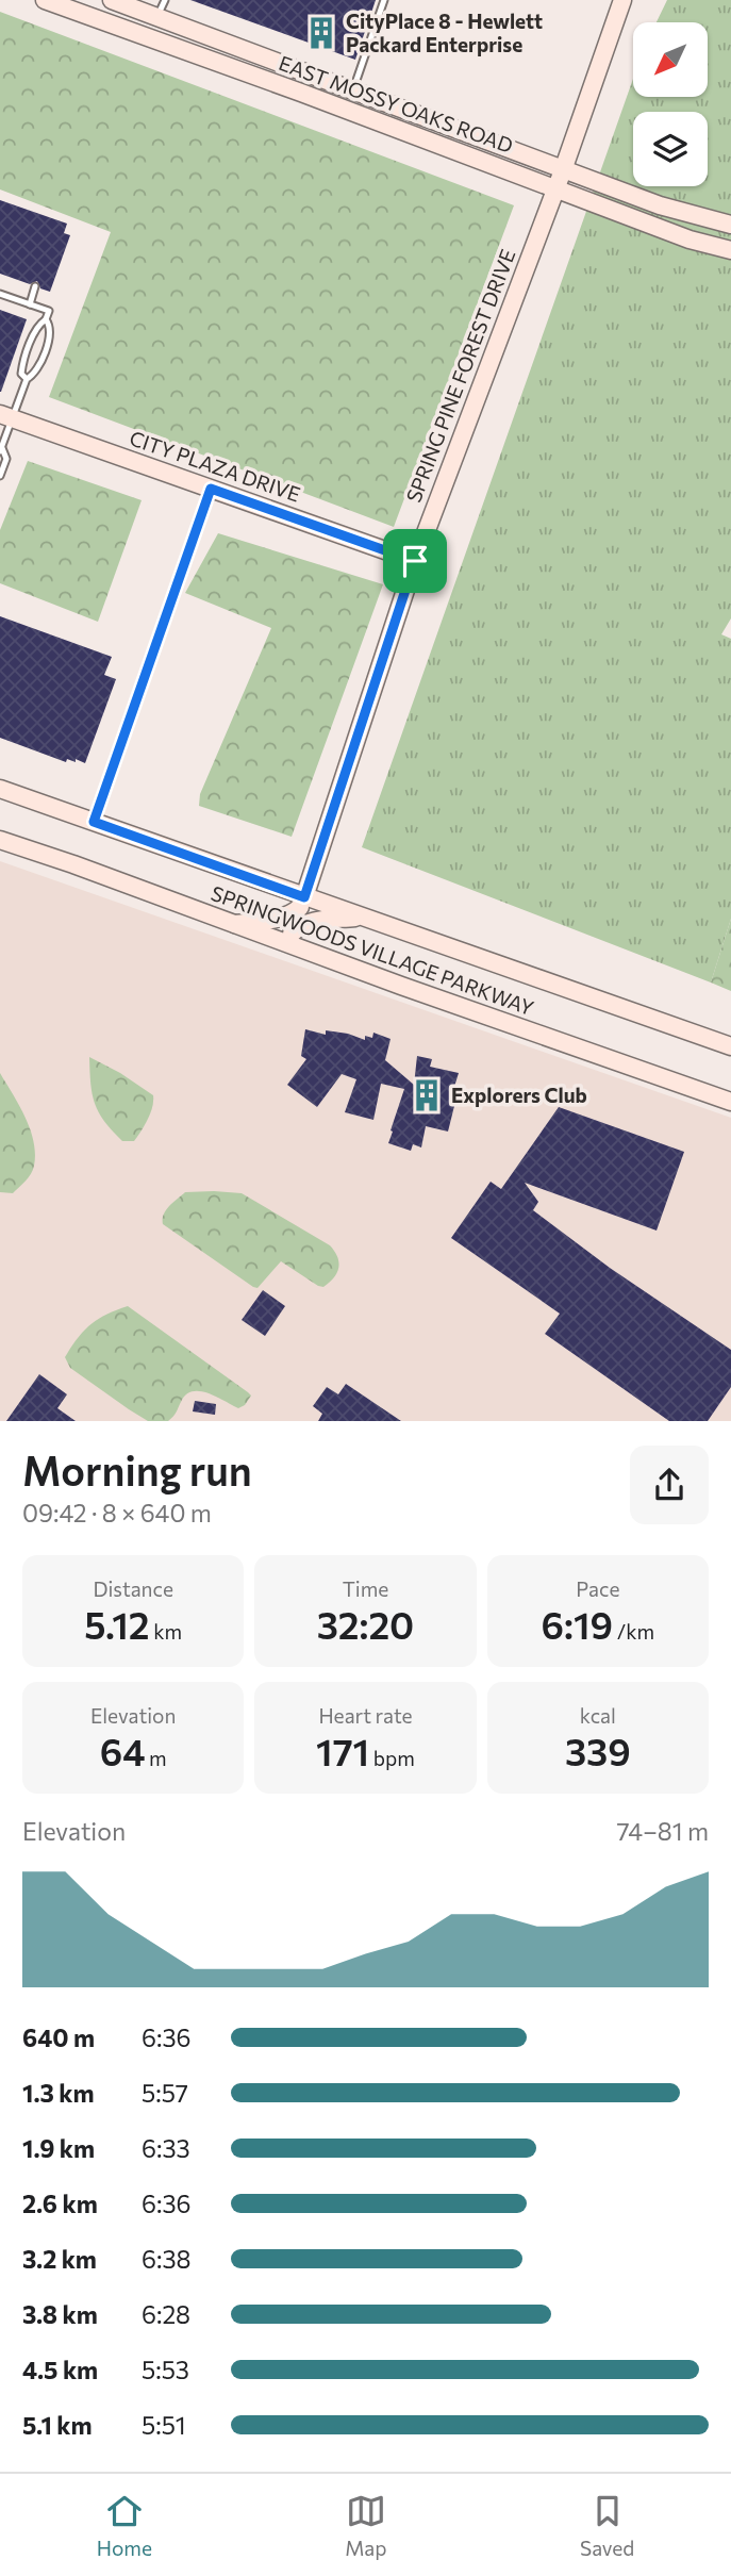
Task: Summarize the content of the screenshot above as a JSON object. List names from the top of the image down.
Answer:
{
  "streets": {
    "street": [
      "EAST MOSSY OAKS ROAD",
      "SPRING PINE FOREST DRIVE",
      "CITY PLAZA DRIVE",
      "SPRINGWOODS VILLAGE PARKWAY"
    ]
  },
  "crossings": [
    ["EAST MOSSY OAKS ROAD", "SPRING PINE FOREST DRIVE"],
    ["SPRING PINE FOREST DRIVE", "CITY PLAZA DRIVE"],
    ["SPRING PINE FOREST DRIVE", "SPRINGWOODS VILLAGE PARKWAY"]
  ],
  "places": {
    "building": ["CityPlace 8 - Hewlett Packard Enterprise", "Explorers Club"]
  },
  "north": "bottom left",
  "page": {
    "heading": ["Morning run", "09:42 · 8 × 640 m"],
    "stats": [
      ["Distance", "5.12 km"],
      ["Time", "32:20"],
      ["Pace", "6:19 /km"],
      ["Elevation", "64 m"],
      ["Heart rate", "171 bpm"],
      ["kcal", "339"]
    ],
    "chart": ["Elevation", "74–81 m"],
    "list": [
      {
        "name": "640 m",
        "note": "6:36"
      },
      {
        "name": "1.3 km",
        "note": "5:57"
      },
      {
        "name": "1.9 km",
        "note": "6:33"
      },
      {
        "name": "2.6 km",
        "note": "6:36"
      },
      {
        "name": "3.2 km",
        "note": "6:38"
      },
      {
        "name": "3.8 km",
        "note": "6:28"
      },
      {
        "name": "4.5 km",
        "note": "5:53"
      },
      {
        "name": "5.1 km",
        "note": "5:51"
      }
    ],
    "tabs": ["Home", "Map", "Saved"]
  }
}
